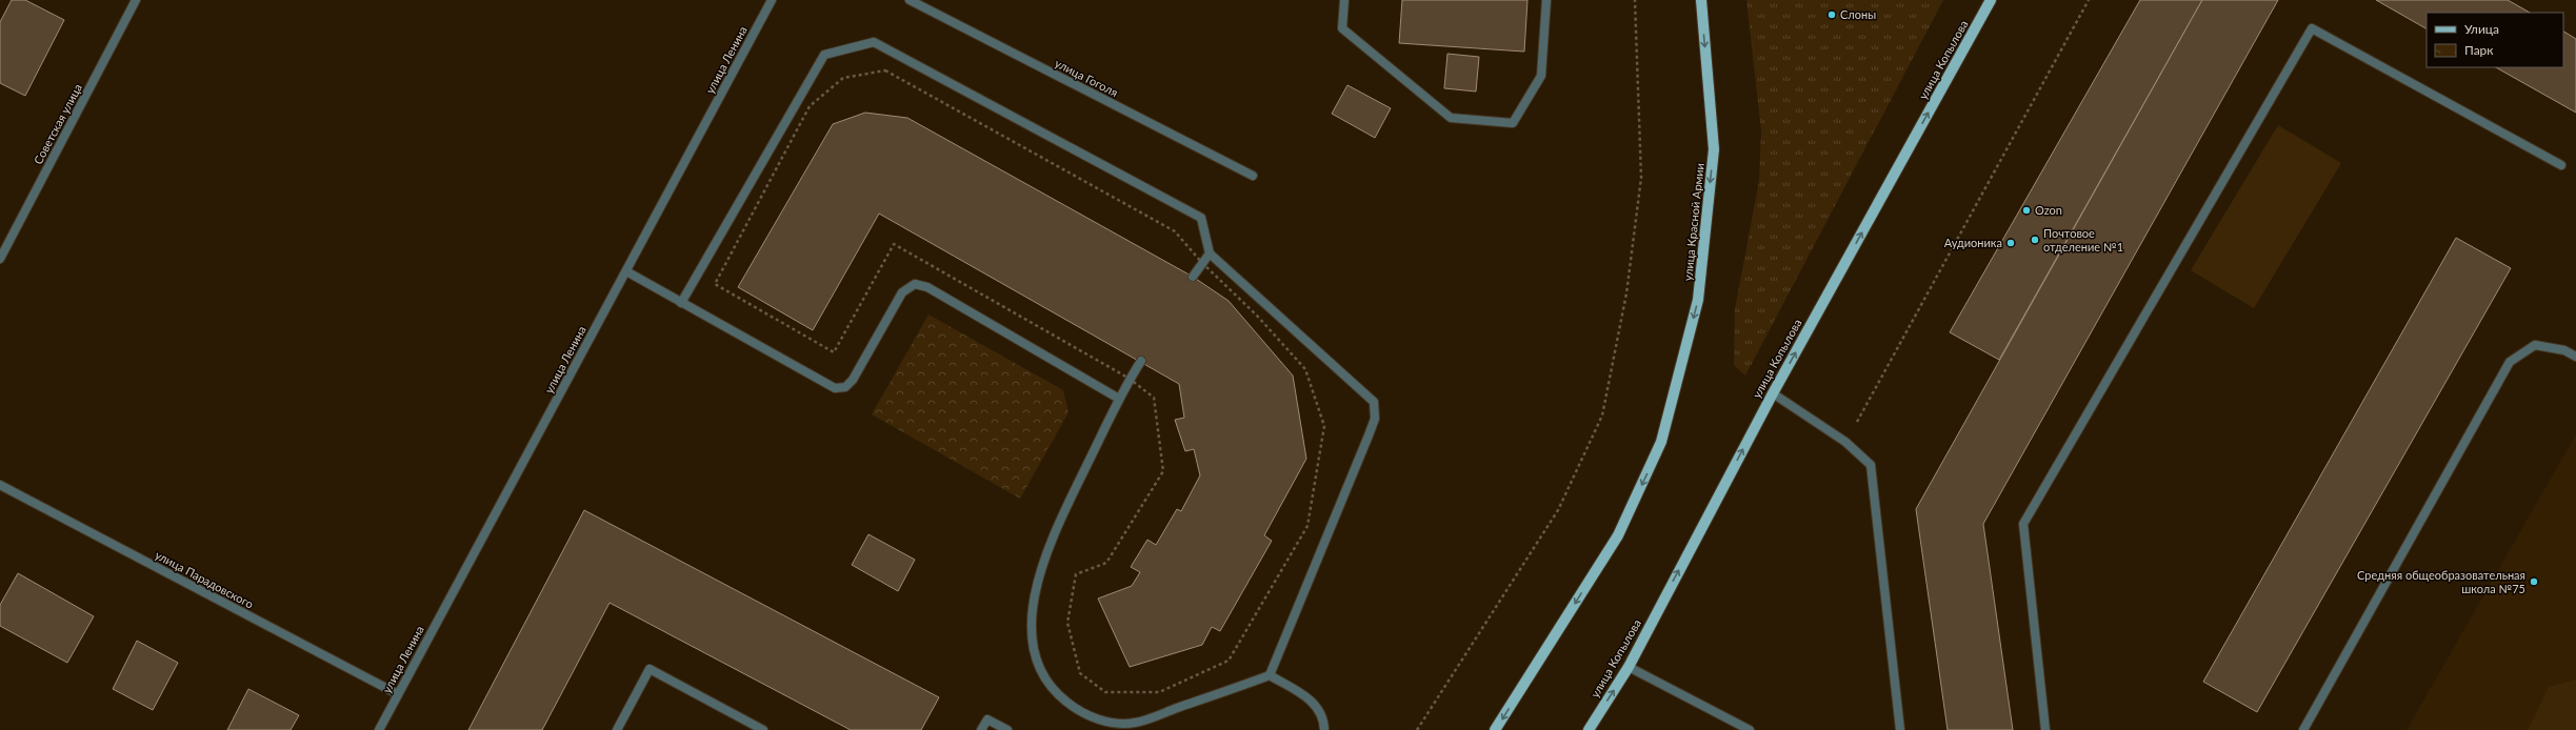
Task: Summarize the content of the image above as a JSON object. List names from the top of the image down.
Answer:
{
  "streets": {
    "main road": ["улица Копылова", "улица Красной Армии"],
    "street": [
      "улица Ленина",
      "улица Гоголя",
      "Советская улица",
      "улица Парадовского"
    ]
  },
  "crossings": [
    ["улица Ленина", "улица Парадовского"]
  ],
  "one_way": ["улица Копылова", "улица Красной Армии"],
  "places": [
    "Слоны",
    "Ozon",
    "Почтовое отделение №1",
    "Аудионика",
    "Средняя общеобразовательная школа №75"
  ],
  "legend": ["Улица", "Парк"]
}
